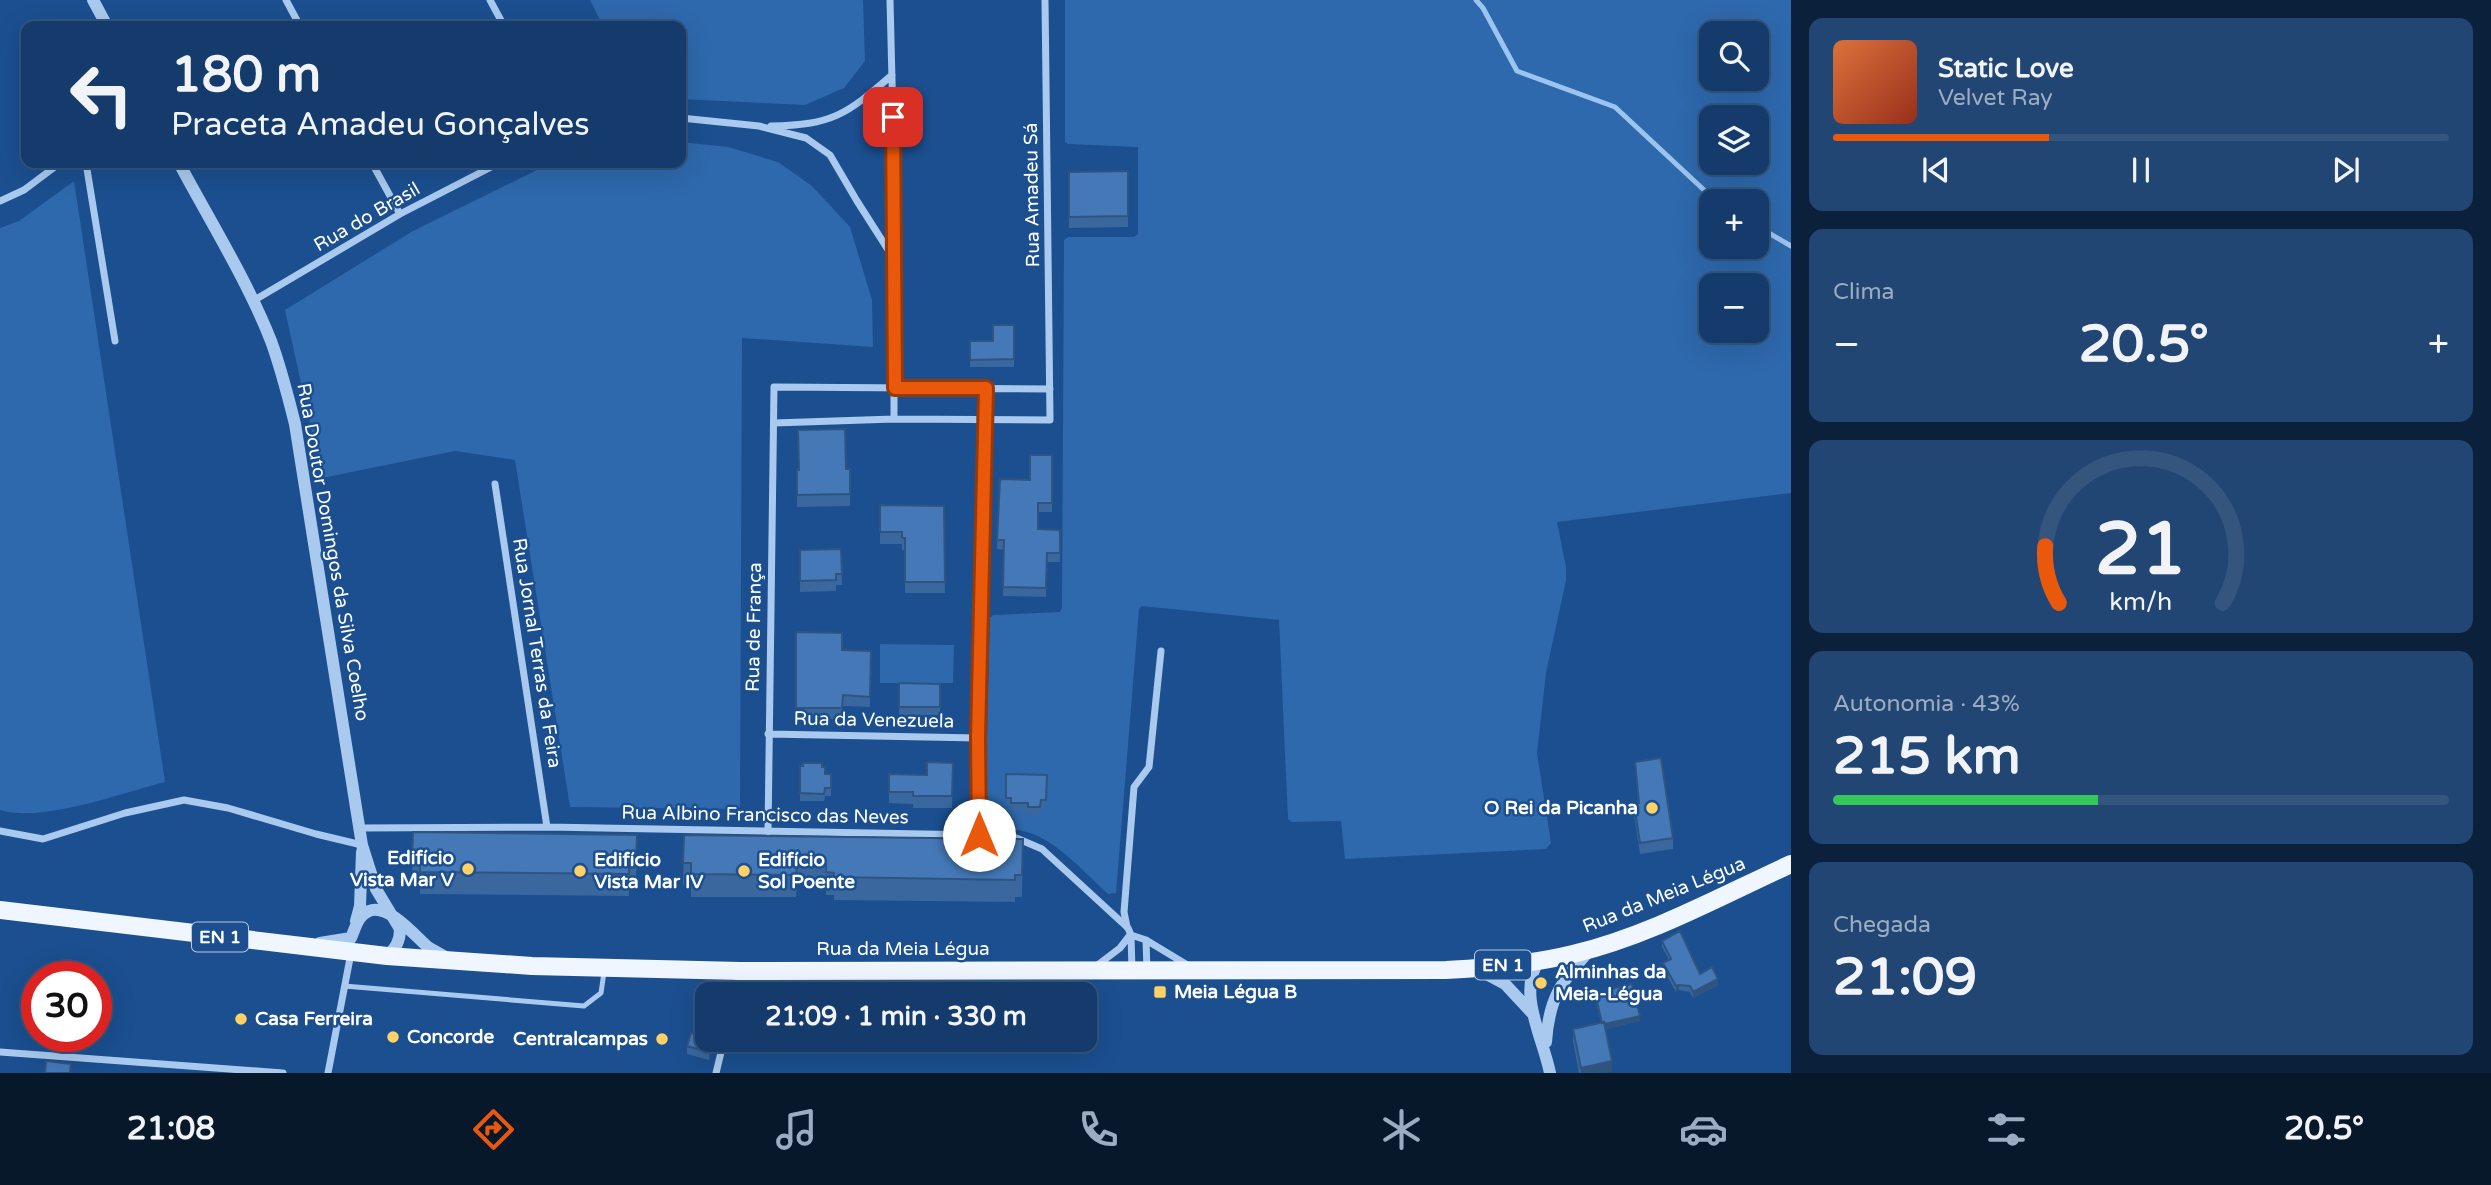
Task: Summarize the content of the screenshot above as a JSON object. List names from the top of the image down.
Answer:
{
  "streets": {
    "main road": ["Rua da Meia Légua", "EN 1"],
    "street": [
      "Rua Amadeu Sá",
      "Rua do Brasil",
      "Rua Doutor Domingos da Silva Coelho",
      "Rua de França",
      "Rua Jornal Terras da Feira",
      "Rua da Venezuela",
      "Rua Albino Francisco das Neves"
    ]
  },
  "crossings": [
    ["Rua do Brasil", "Rua Doutor Domingos da Silva Coelho"],
    ["Rua Doutor Domingos da Silva Coelho", "Rua Albino Francisco das Neves"],
    ["Rua Doutor Domingos da Silva Coelho", "Rua da Meia Légua"],
    ["Rua de França", "Rua da Venezuela"],
    ["Rua de França", "Rua Albino Francisco das Neves"],
    ["Rua Jornal Terras da Feira", "Rua Albino Francisco das Neves"],
    ["Rua Albino Francisco das Neves", "Rua da Meia Légua"]
  ],
  "places": {
    "other": [
      "O Rei da Picanha",
      "Edifício Vista Mar V",
      "Edifício Vista Mar IV",
      "Edifício Sol Poente",
      "Alminhas da Meia-Légua",
      "Casa Ferreira",
      "Concorde",
      "Centralcampas"
    ],
    "transit": ["Meia Légua B"]
  },
  "page": {
    "map_buttons": ["+", "−"],
    "turn": ["180 m", "Praceta Amadeu Gonçalves"],
    "song": ["Static Love", "Velvet Ray"],
    "tile": [
      "Clima",
      ["Autonomia · 43%", "215 km"],
      ["Chegada", "21:09"]
    ],
    "heat": ["−", "20.5°", "+"],
    "limit": "30",
    "trip": "21:09 · 1 min · 330 m",
    "tabs": ["21:08", "20.5°"],
    "gauge": ["21", "km/h"]
  }
}
